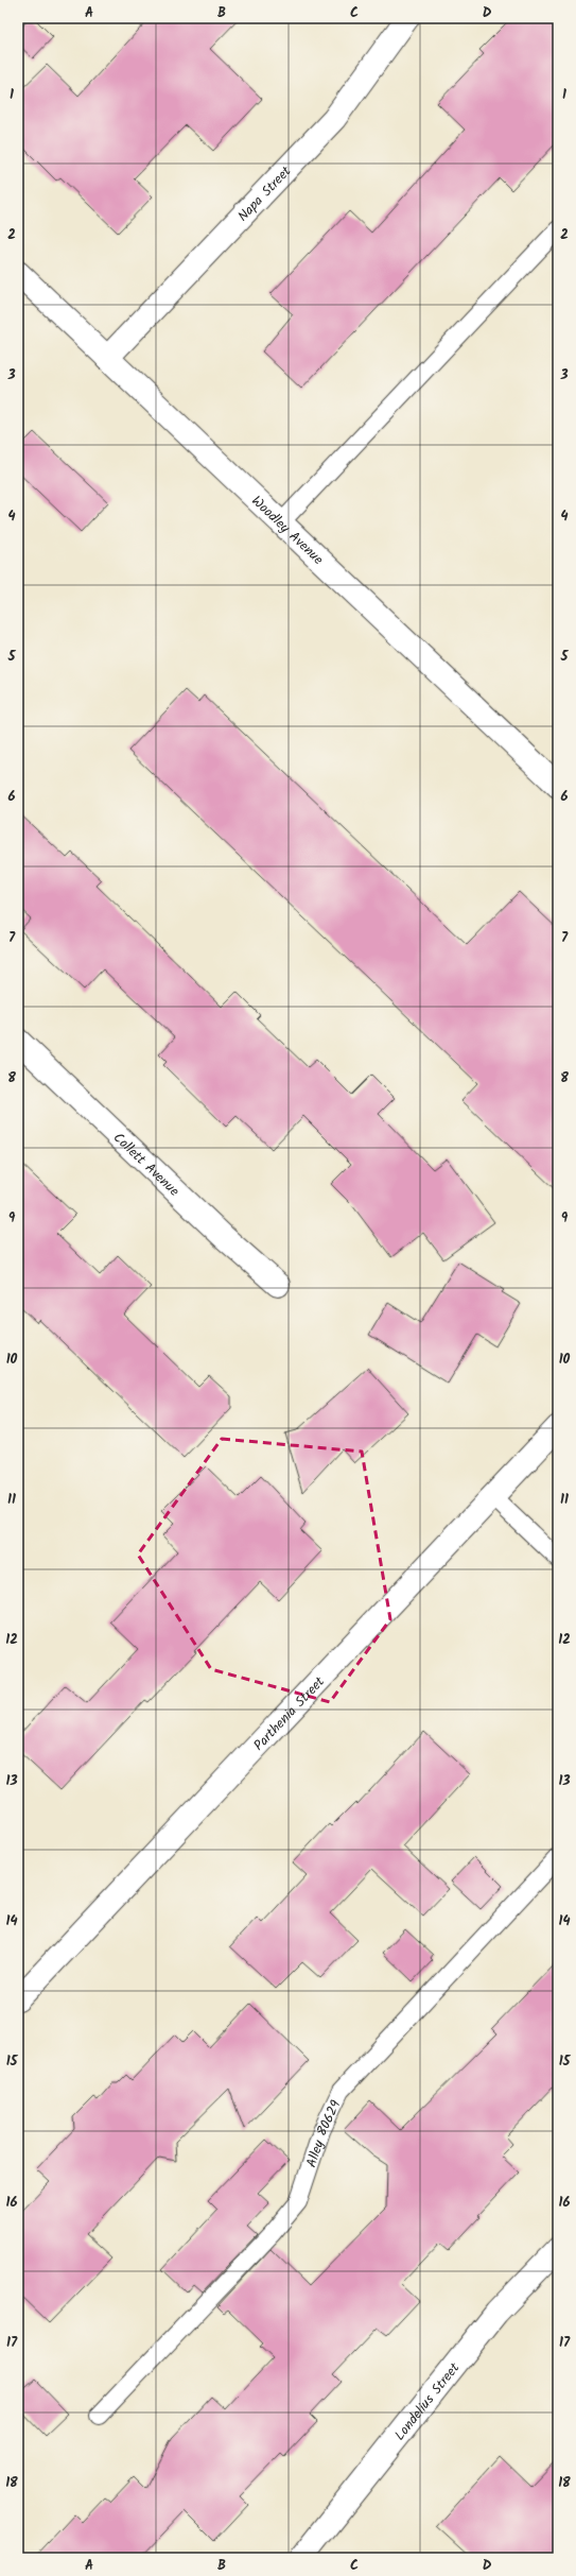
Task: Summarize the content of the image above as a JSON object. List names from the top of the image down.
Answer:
{
  "streets": {
    "main road": [
      "Napa Street",
      "Woodley Avenue",
      "Collett Avenue",
      "Parthenia Street",
      "Londelius Street"
    ],
    "lane": ["Alley 80629"]
  },
  "crossings": [
    ["Napa Street", "Woodley Avenue"]
  ],
  "grid": {
    "columns": [
      "A",
      "B",
      "C",
      "D"
    ],
    "rows": [
      "1",
      "2",
      "3",
      "4",
      "5",
      "6",
      "7",
      "8",
      "9",
      "10",
      "11",
      "12",
      "13",
      "14",
      "15",
      "16",
      "17",
      "18"
    ]
  }
}
